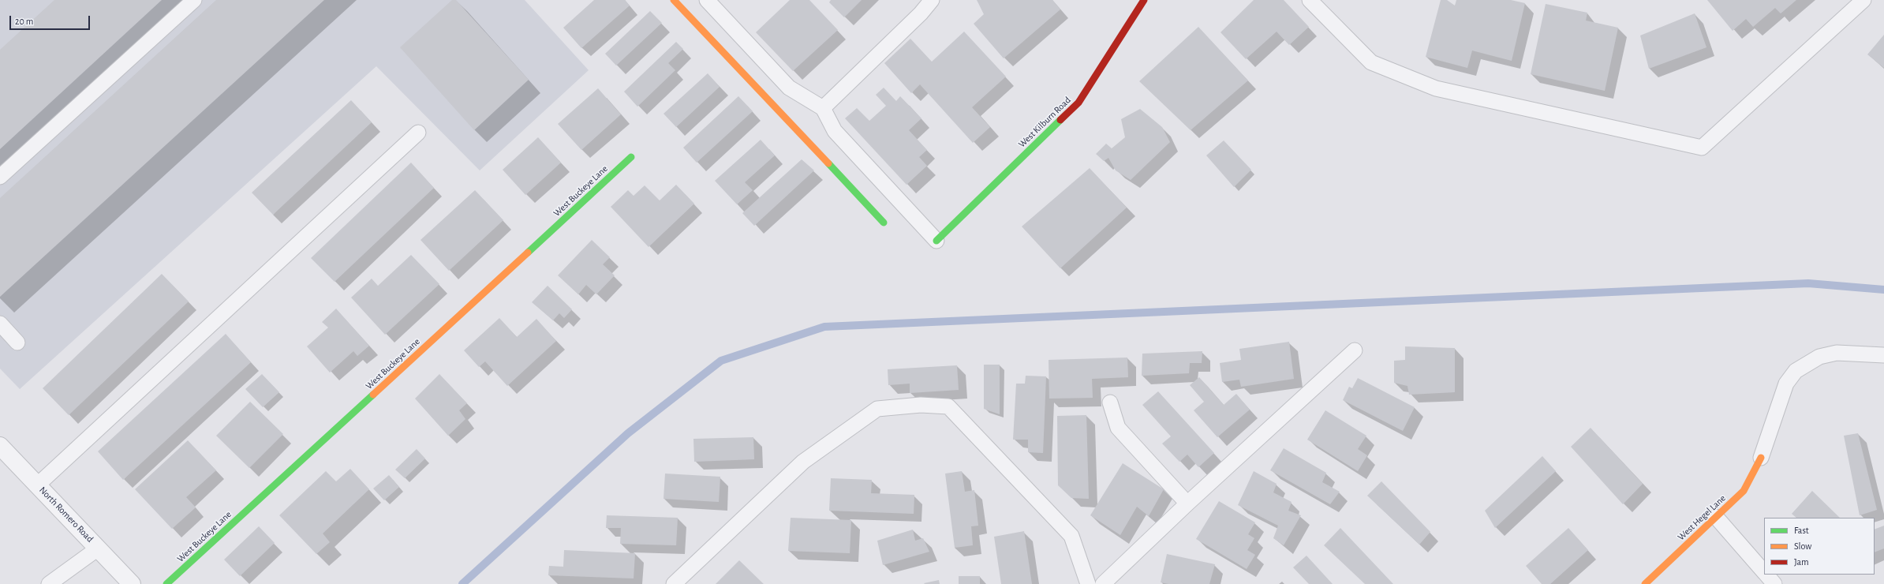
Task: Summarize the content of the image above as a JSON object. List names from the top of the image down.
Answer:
{
  "streets": {
    "street": [
      "West Kilburn Road",
      "West Buckeye Lane",
      "North Romero Road",
      "West Hegel Lane"
    ]
  },
  "legend": ["Fast", "Slow", "Jam"],
  "scale_bar": "20 m"
}
